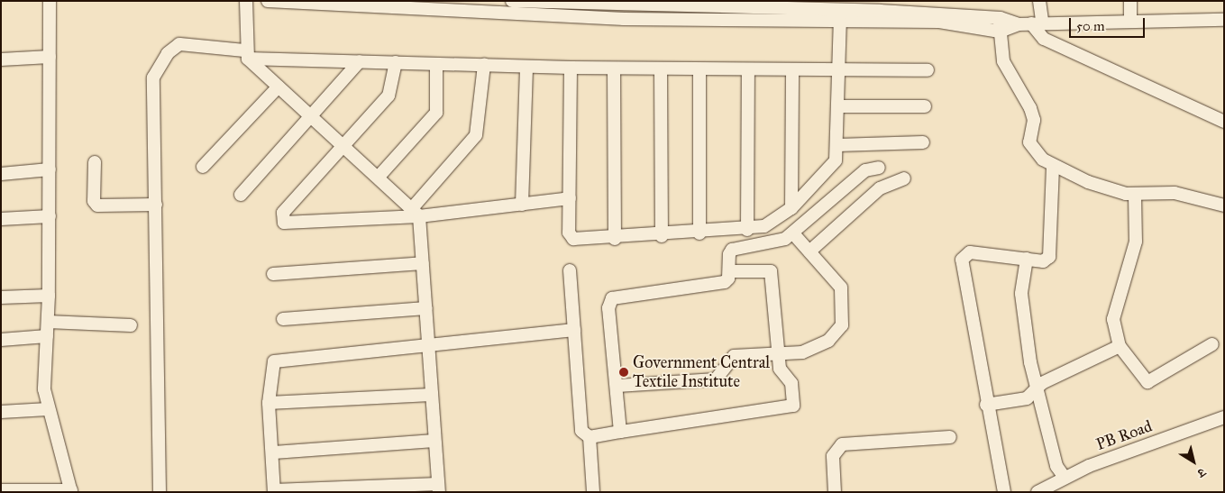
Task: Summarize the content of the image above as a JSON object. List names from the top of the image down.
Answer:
{
  "streets": {
    "street": ["PB Road"]
  },
  "places": ["Government Central Textile Institute"],
  "scale_bar": "50 m",
  "north": "bottom right"
}
